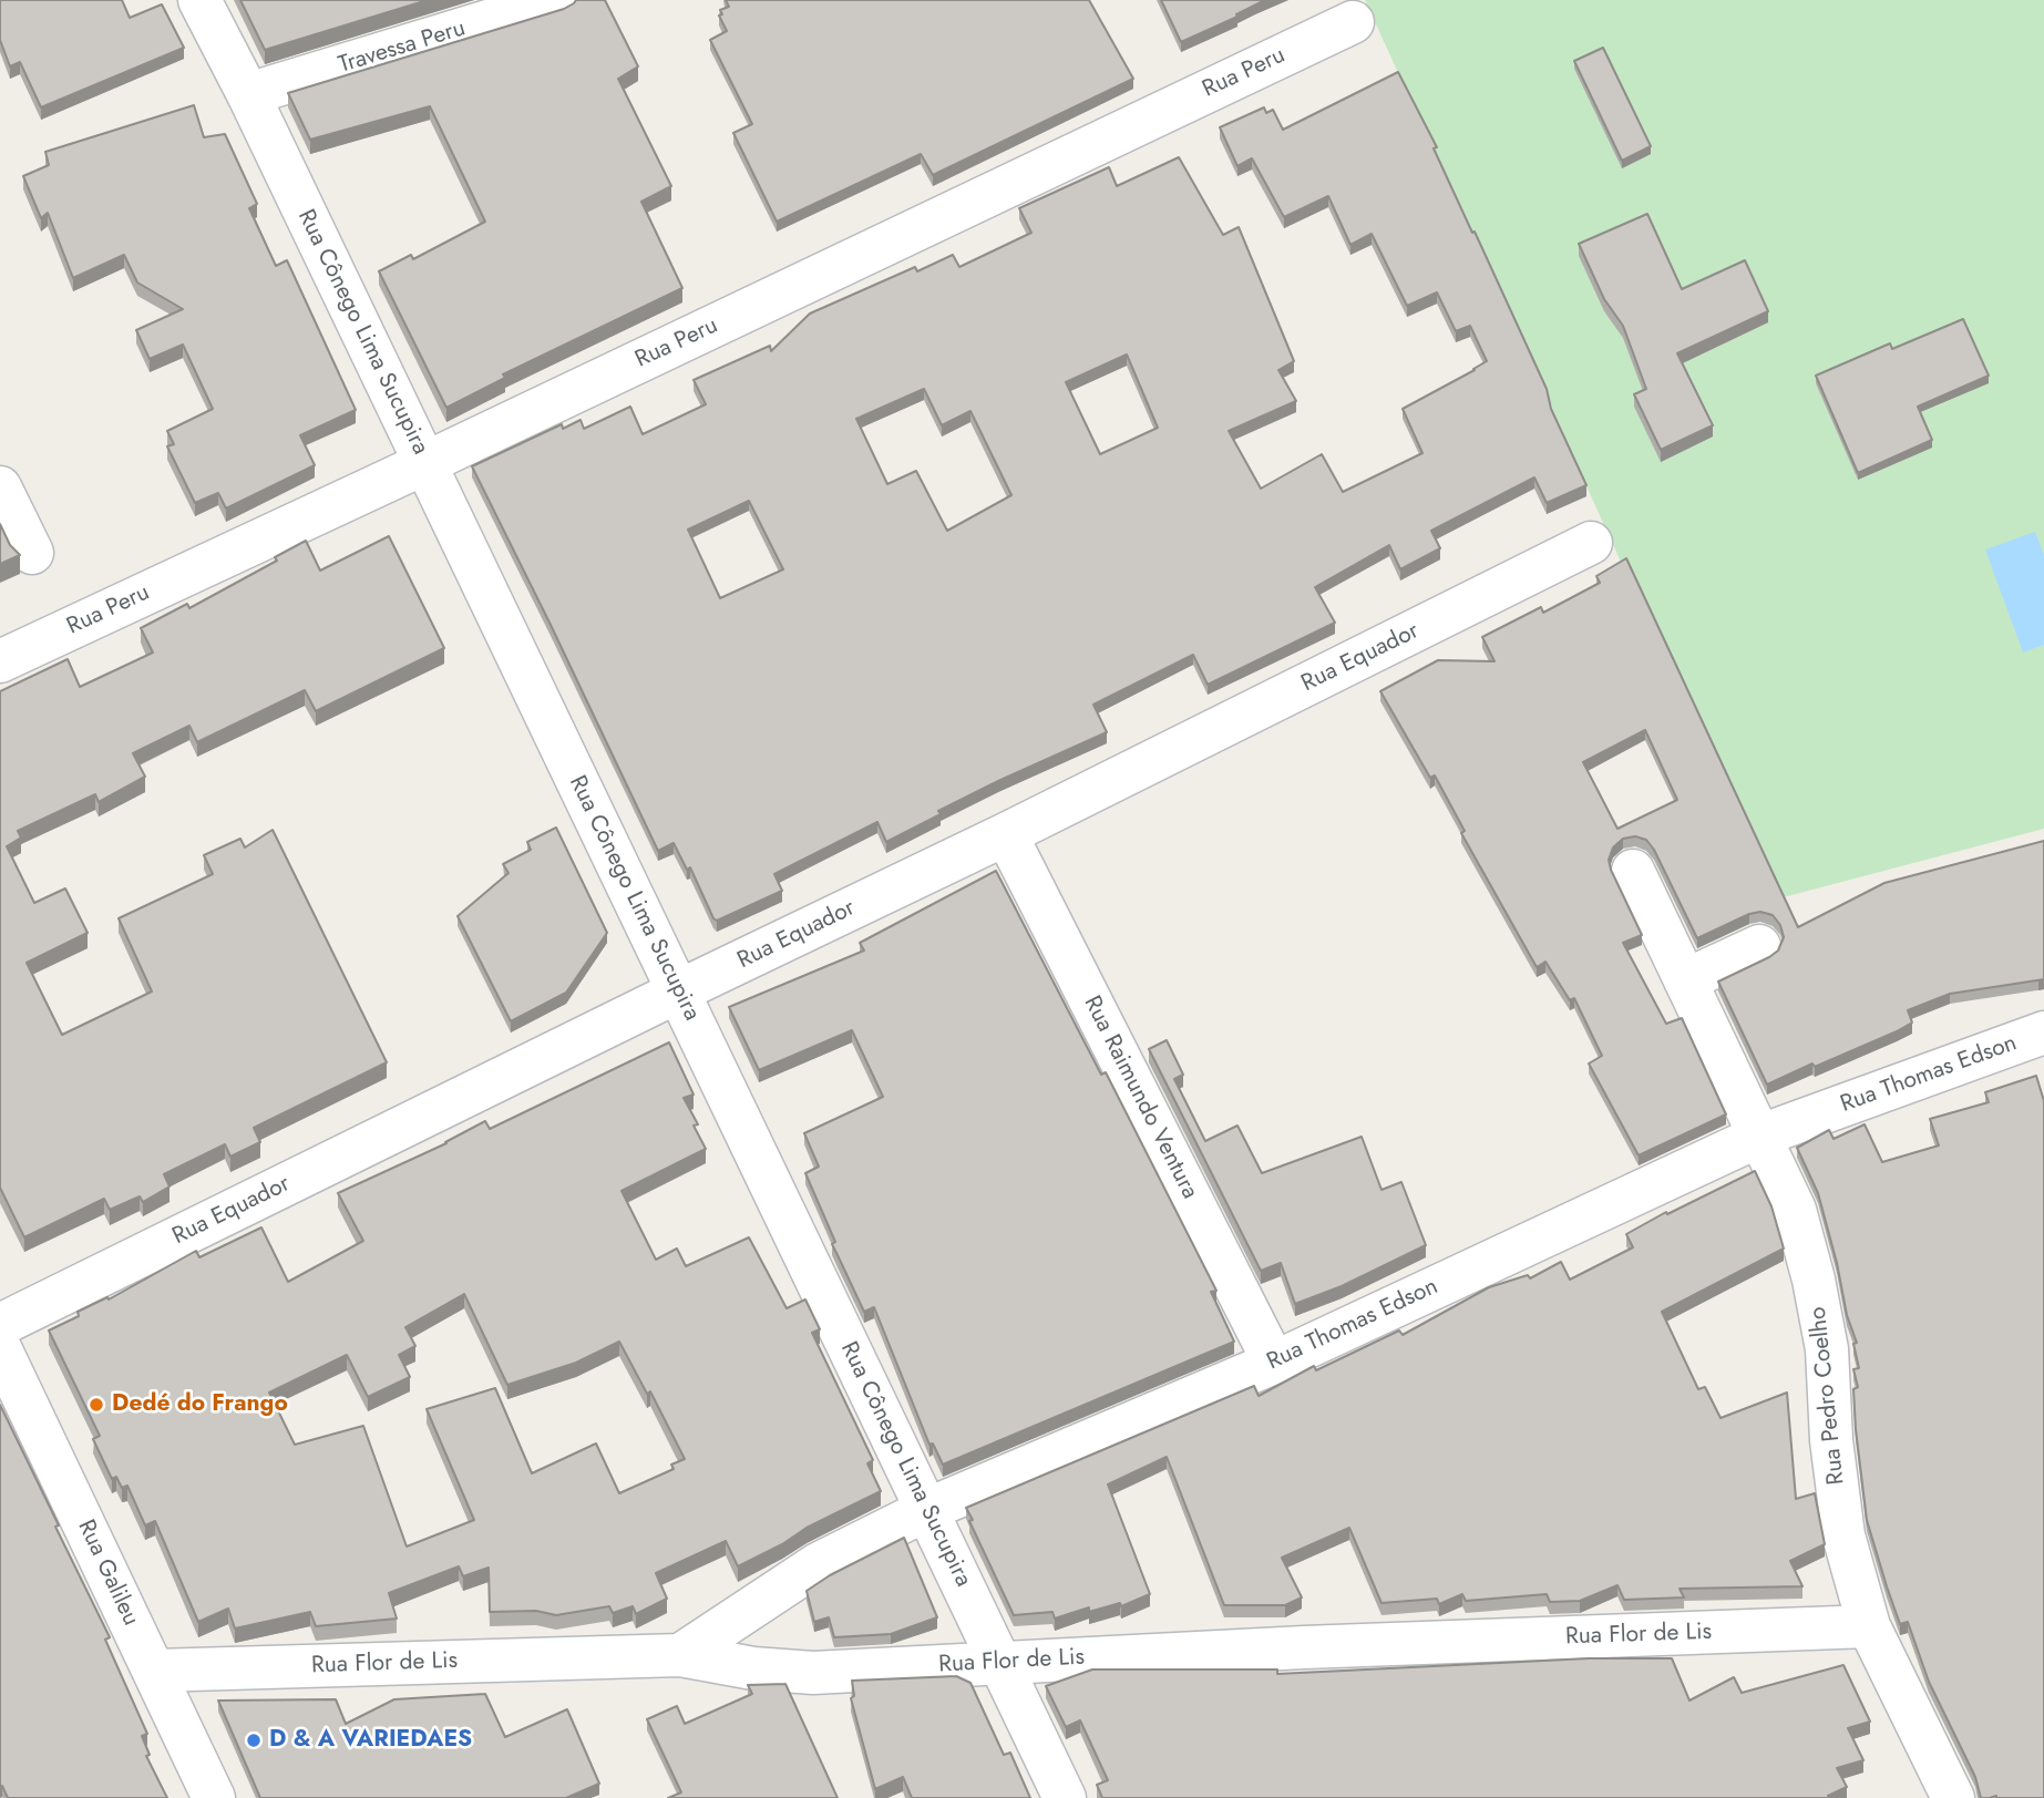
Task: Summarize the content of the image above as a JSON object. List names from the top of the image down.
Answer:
{
  "streets": {
    "street": [
      "Travessa Peru",
      "Rua Peru",
      "Rua Cônego Lima Sucupira",
      "Rua Equador",
      "Rua Thomas Edson",
      "Rua Raimundo Ventura",
      "Rua Pedro Coelho",
      "Rua Galileu",
      "Rua Flor de Lis"
    ]
  },
  "crossings": [
    ["Travessa Peru", "Rua Cônego Lima Sucupira"],
    ["Rua Peru", "Rua Cônego Lima Sucupira"],
    ["Rua Cônego Lima Sucupira", "Rua Equador"],
    ["Rua Cônego Lima Sucupira", "Rua Thomas Edson"],
    ["Rua Cônego Lima Sucupira", "Rua Flor de Lis"],
    ["Rua Equador", "Rua Raimundo Ventura"],
    ["Rua Thomas Edson", "Rua Raimundo Ventura"],
    ["Rua Thomas Edson", "Rua Pedro Coelho"],
    ["Rua Thomas Edson", "Rua Flor de Lis"],
    ["Rua Pedro Coelho", "Rua Flor de Lis"],
    ["Rua Galileu", "Rua Flor de Lis"]
  ],
  "places": ["Dedé do Frango", "D & A VARIEDAES"]
}
